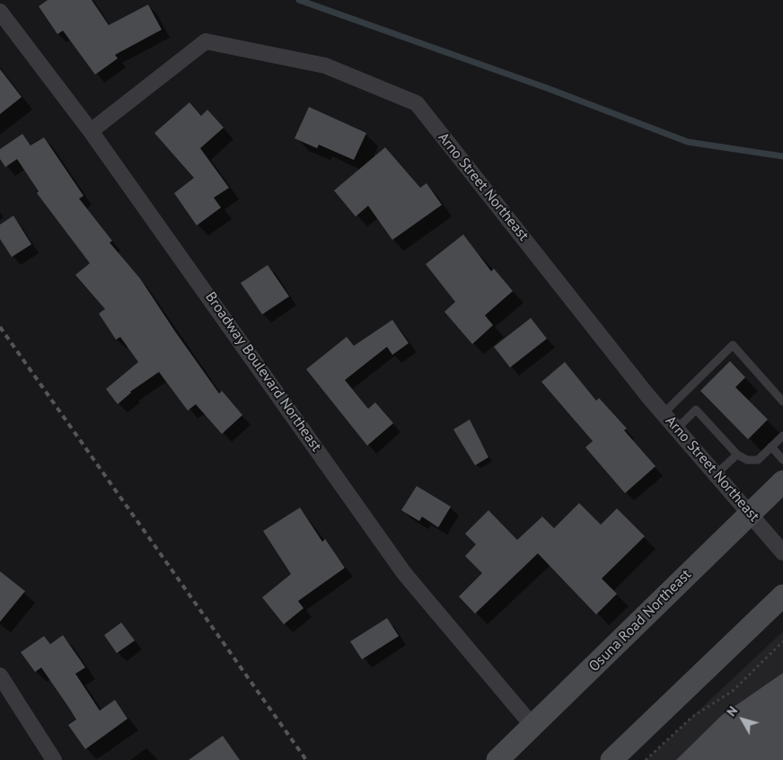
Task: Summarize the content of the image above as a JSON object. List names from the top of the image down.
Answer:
{
  "streets": {
    "main road": ["Osuna Road Northeast"],
    "street": ["Arno Street Northeast", "Broadway Boulevard Northeast"]
  },
  "crossings": [
    ["Arno Street Northeast", "Broadway Boulevard Northeast"],
    ["Arno Street Northeast", "Osuna Road Northeast"],
    ["Broadway Boulevard Northeast", "Osuna Road Northeast"]
  ],
  "north": "top left"
}
